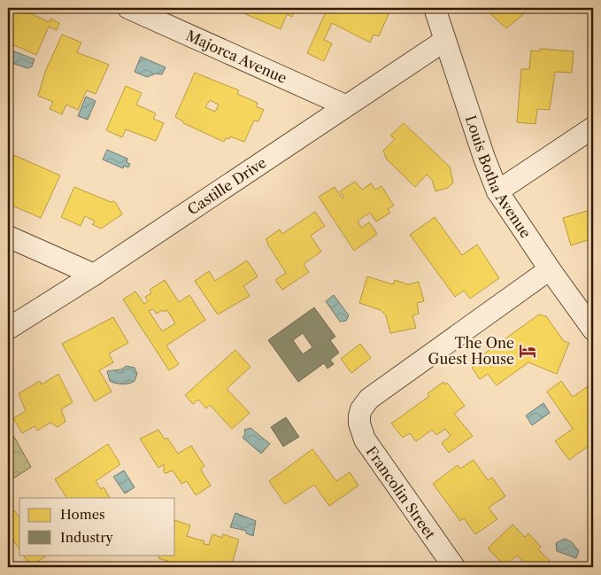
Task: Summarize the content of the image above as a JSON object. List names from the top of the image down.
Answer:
{
  "streets": {
    "street": [
      "Majorca Avenue",
      "Louis Botha Avenue",
      "Castille Drive",
      "Francolin Street"
    ]
  },
  "crossings": [
    ["Majorca Avenue", "Castille Drive"],
    ["Louis Botha Avenue", "Castille Drive"],
    ["Louis Botha Avenue", "Francolin Street"]
  ],
  "places": {
    "hotel": ["The One Guest House"]
  },
  "legend": ["Homes", "Industry"]
}
